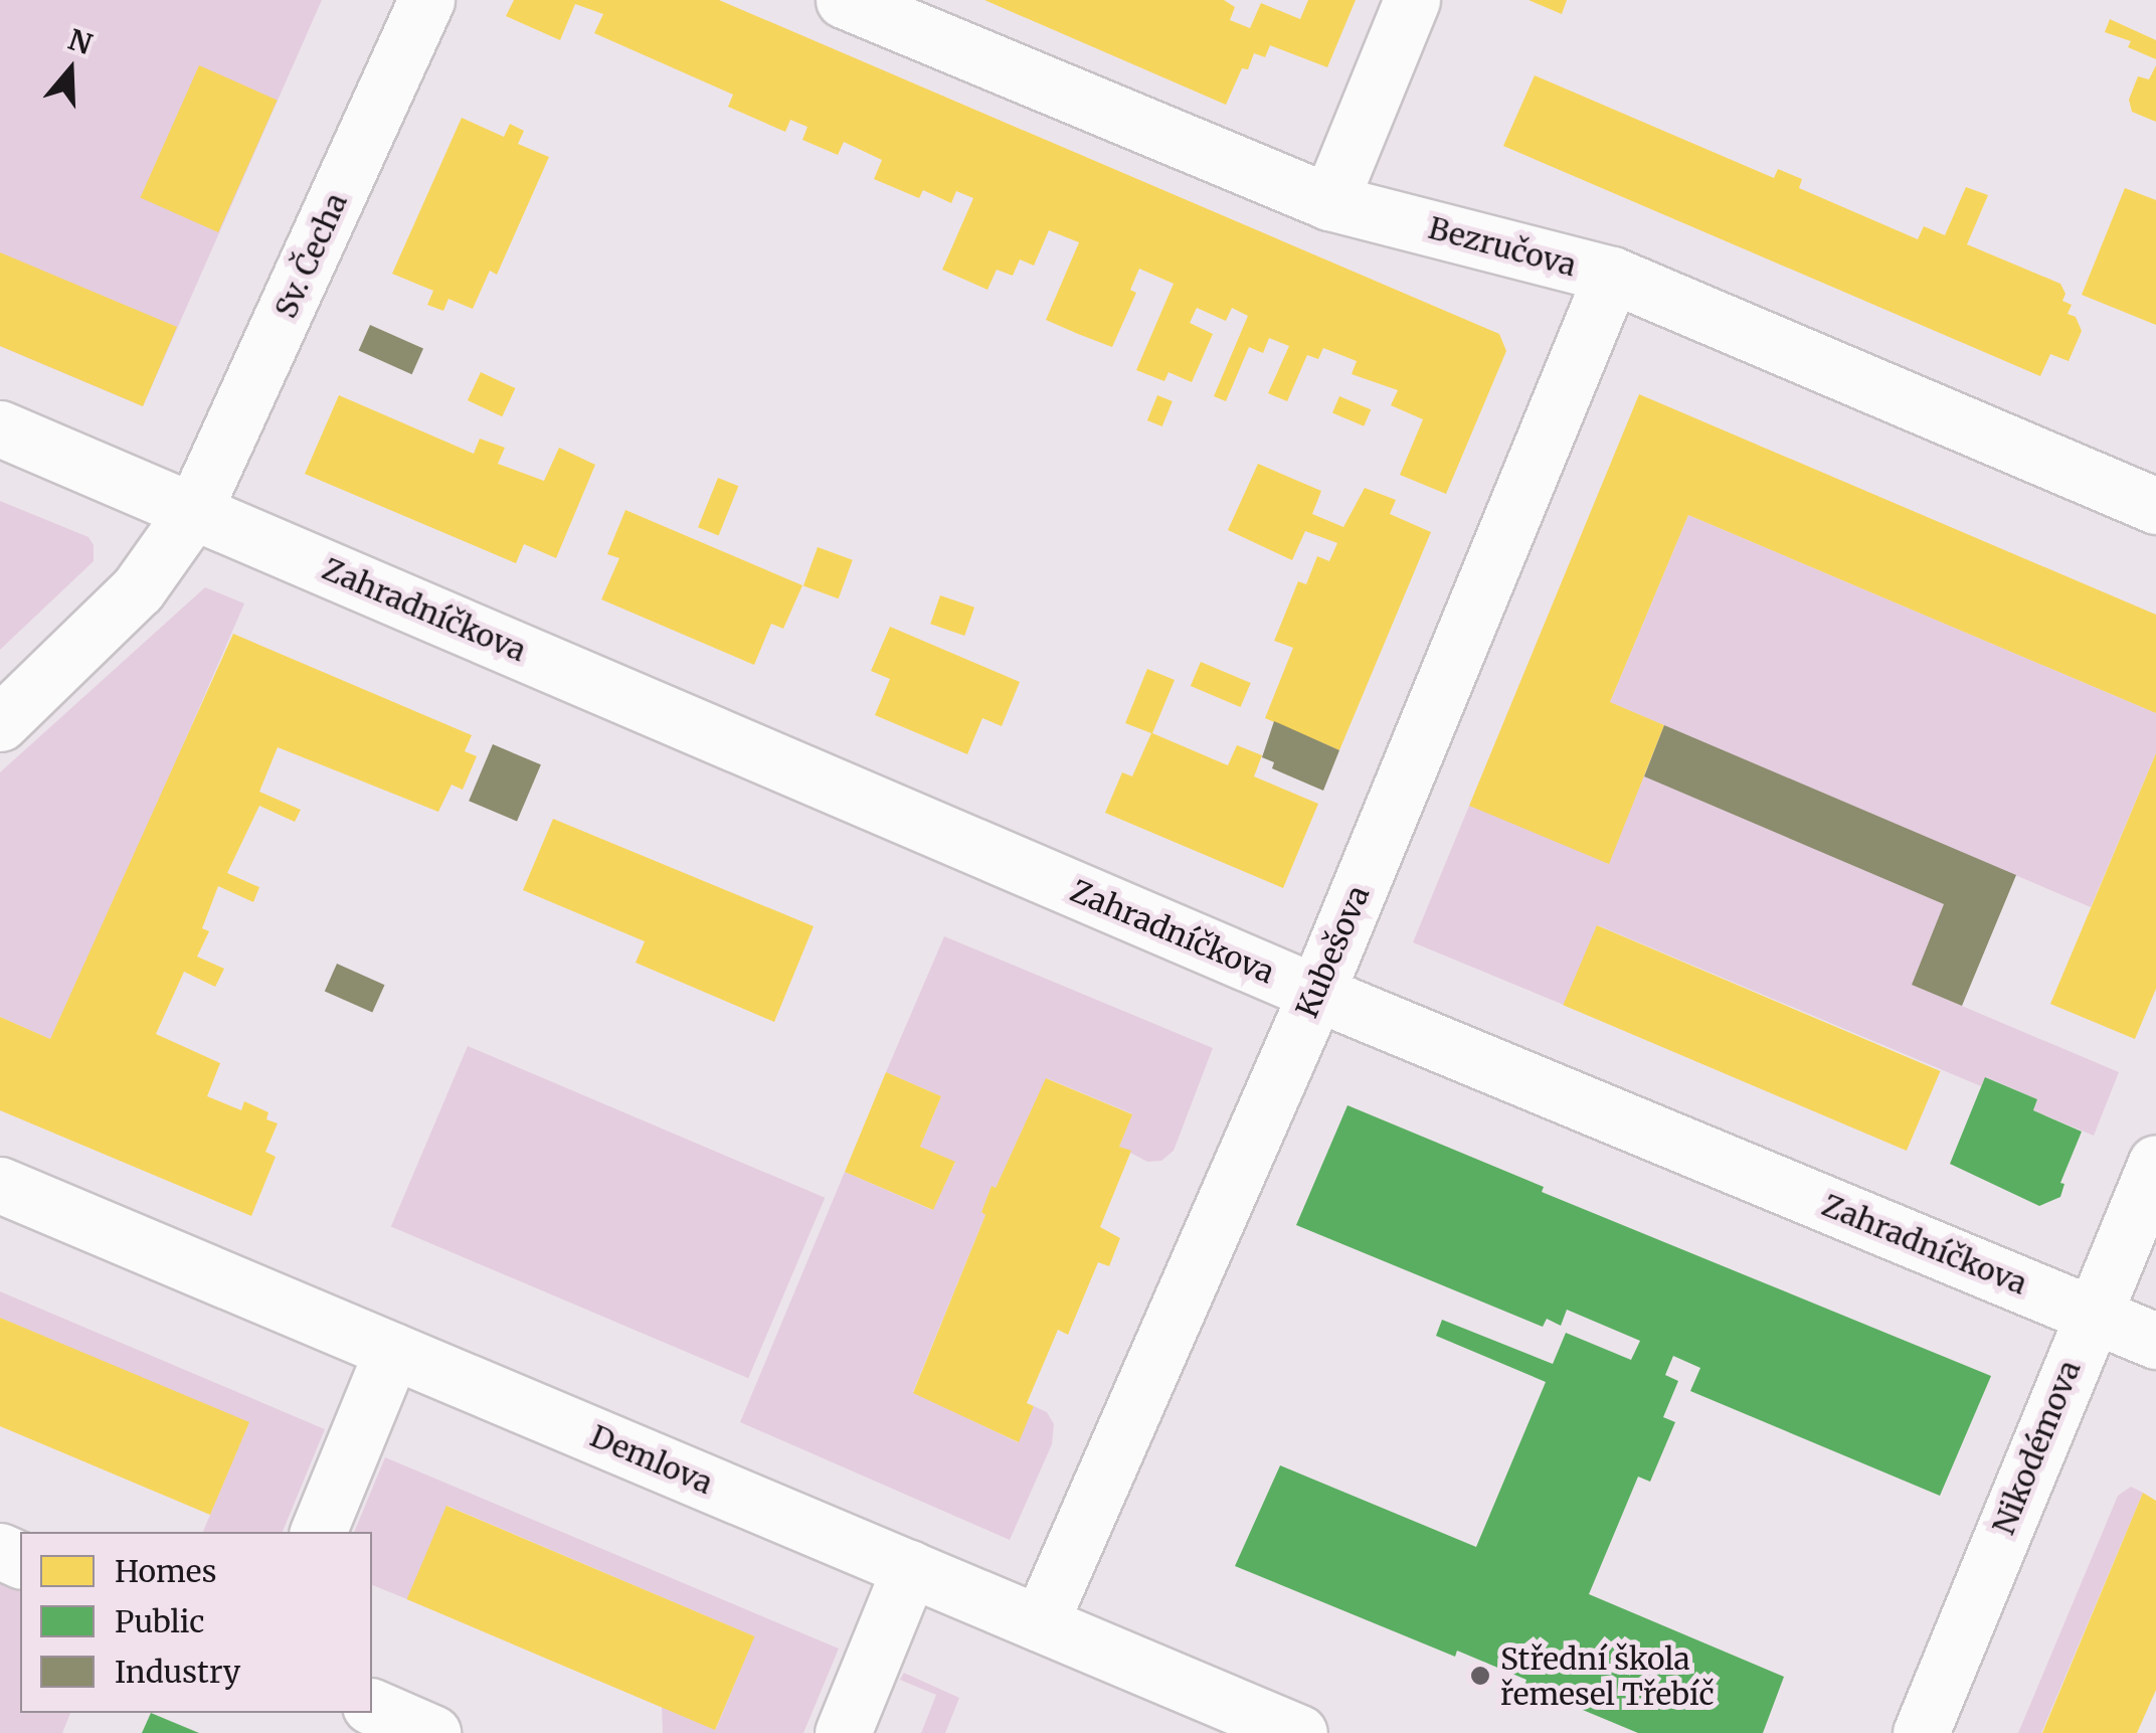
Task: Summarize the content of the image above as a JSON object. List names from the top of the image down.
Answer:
{
  "streets": {
    "street": [
      "Bezručova",
      "Sv. Čecha",
      "Zahradníčkova",
      "Kubešova",
      "Nikodémova",
      "Demlova"
    ]
  },
  "crossings": [
    ["Bezručova", "Kubešova"],
    ["Sv. Čecha", "Zahradníčkova"],
    ["Zahradníčkova", "Kubešova"],
    ["Zahradníčkova", "Nikodémova"],
    ["Kubešova", "Demlova"]
  ],
  "places": ["Střední škola řemesel Třebíč"],
  "legend": ["Homes", "Public", "Industry"],
  "north": "top"
}
